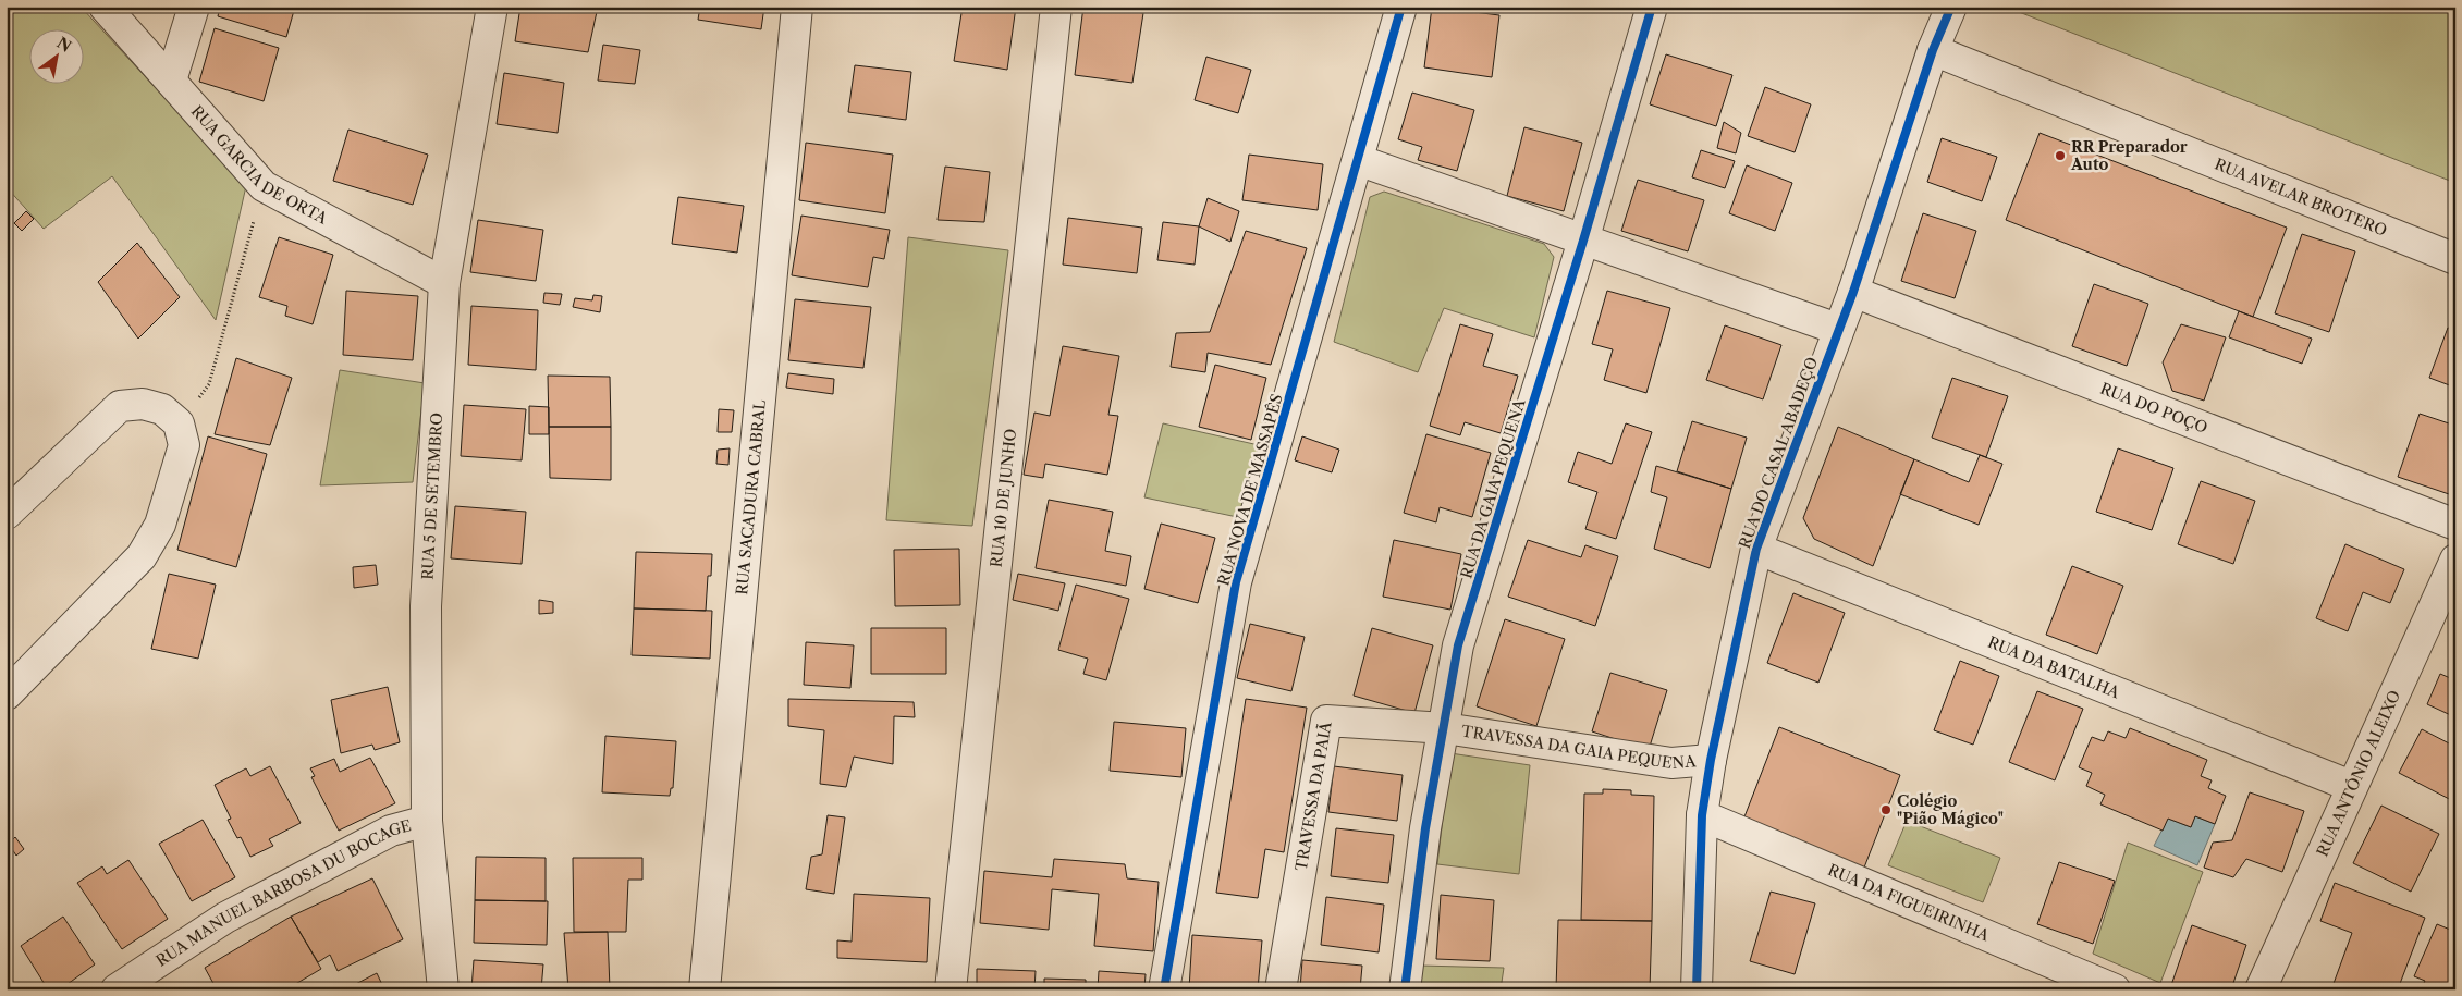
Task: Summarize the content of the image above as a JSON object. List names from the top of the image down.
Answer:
{
  "streets": {
    "street": [
      "RUA GARCIA DE ORTA",
      "RUA AVELAR BROTERO",
      "RUA DO POÇO",
      "RUA DO CASAL ABADEÇO",
      "RUA DA GAIA PEQUENA",
      "RUA NOVA DE MASSAPÊS",
      "RUA 5 DE SETEMBRO",
      "RUA SACADURA CABRAL",
      "RUA 10 DE JUNHO",
      "RUA DA BATALHA",
      "TRAVESSA DA GAIA PEQUENA",
      "RUA ANTÓNIO ALEIXO",
      "TRAVESSA DA PAIÃ",
      "RUA MANUEL BARBOSA DU BOCAGE",
      "RUA DA FIGUEIRINHA"
    ]
  },
  "crossings": [
    ["RUA GARCIA DE ORTA", "RUA 5 DE SETEMBRO"],
    ["RUA AVELAR BROTERO", "RUA DO CASAL ABADEÇO"],
    ["RUA DO POÇO", "RUA DO CASAL ABADEÇO"],
    ["RUA DO CASAL ABADEÇO", "RUA DA BATALHA"],
    ["RUA DO CASAL ABADEÇO", "TRAVESSA DA GAIA PEQUENA"],
    ["RUA DO CASAL ABADEÇO", "RUA DA FIGUEIRINHA"],
    ["RUA DA GAIA PEQUENA", "TRAVESSA DA GAIA PEQUENA"],
    ["RUA DA GAIA PEQUENA", "TRAVESSA DA PAIÃ"],
    ["RUA 5 DE SETEMBRO", "RUA MANUEL BARBOSA DU BOCAGE"],
    ["RUA DA BATALHA", "RUA ANTÓNIO ALEIXO"],
    ["TRAVESSA DA GAIA PEQUENA", "TRAVESSA DA PAIÃ"]
  ],
  "places": ["RR Preparador Auto", "Colégio \"Pião Mágico\""],
  "north": "top right"
}
